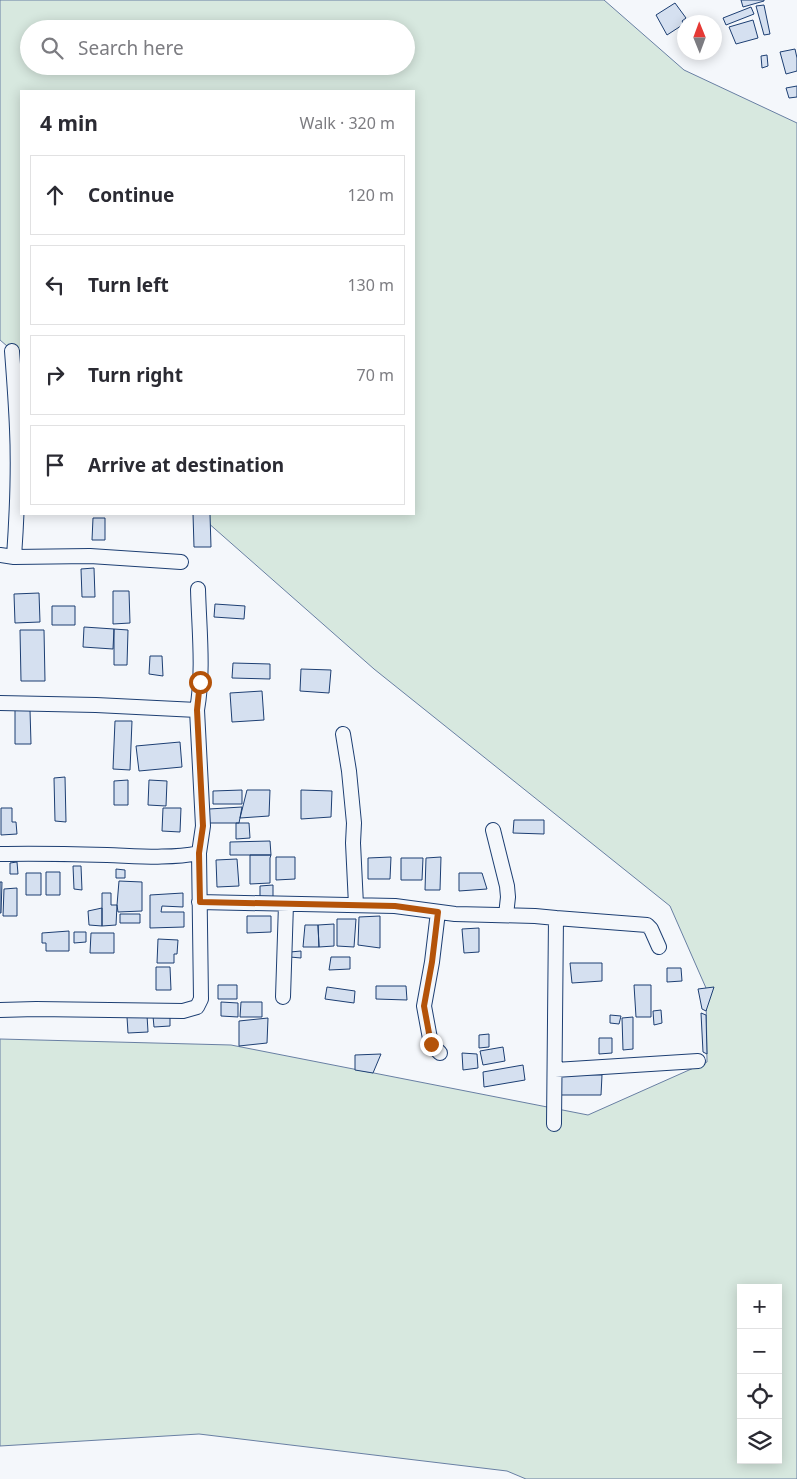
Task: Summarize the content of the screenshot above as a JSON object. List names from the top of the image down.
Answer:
{
  "north": "top",
  "page": {
    "search": "Search here",
    "heading": ["4 min", "Walk · 320 m"],
    "list": [
      ["Continue", "120 m"],
      ["Turn left", "130 m"],
      ["Turn right", "70 m"],
      "Arrive at destination"
    ],
    "map_buttons": ["+", "−"]
  }
}
